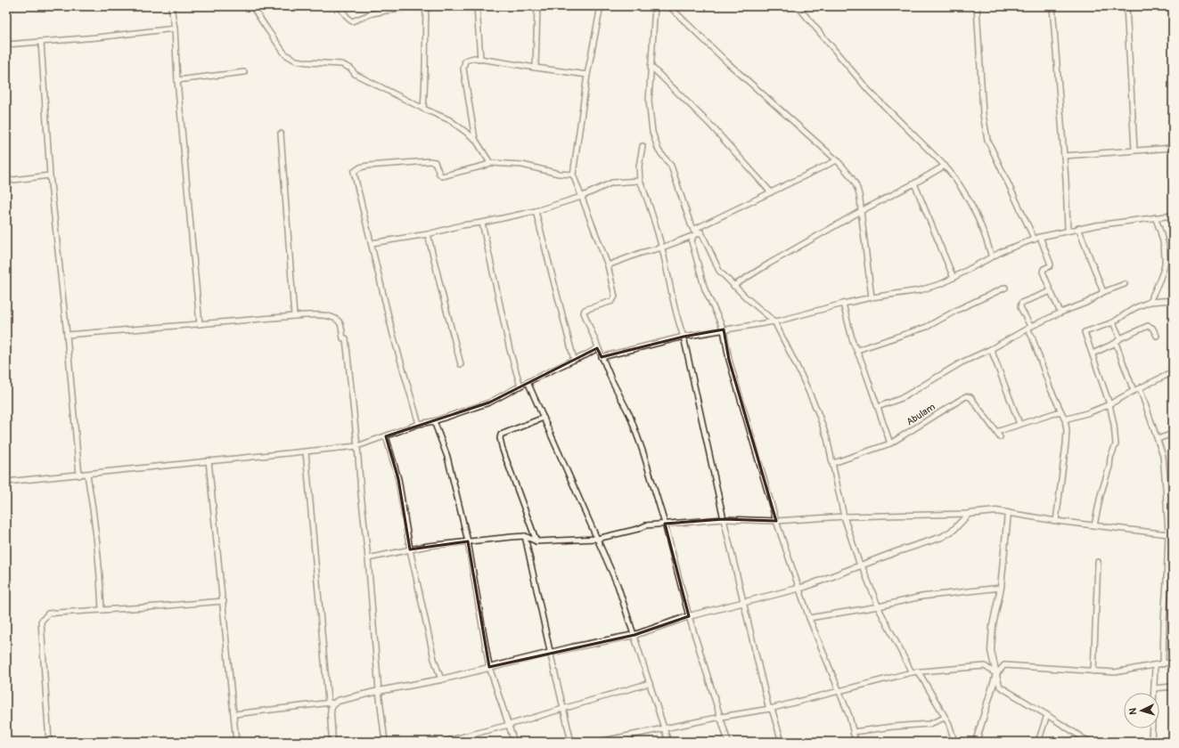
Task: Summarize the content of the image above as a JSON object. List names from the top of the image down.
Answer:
{
  "streets": {
    "street": ["Abulam"]
  },
  "north": "left"
}
